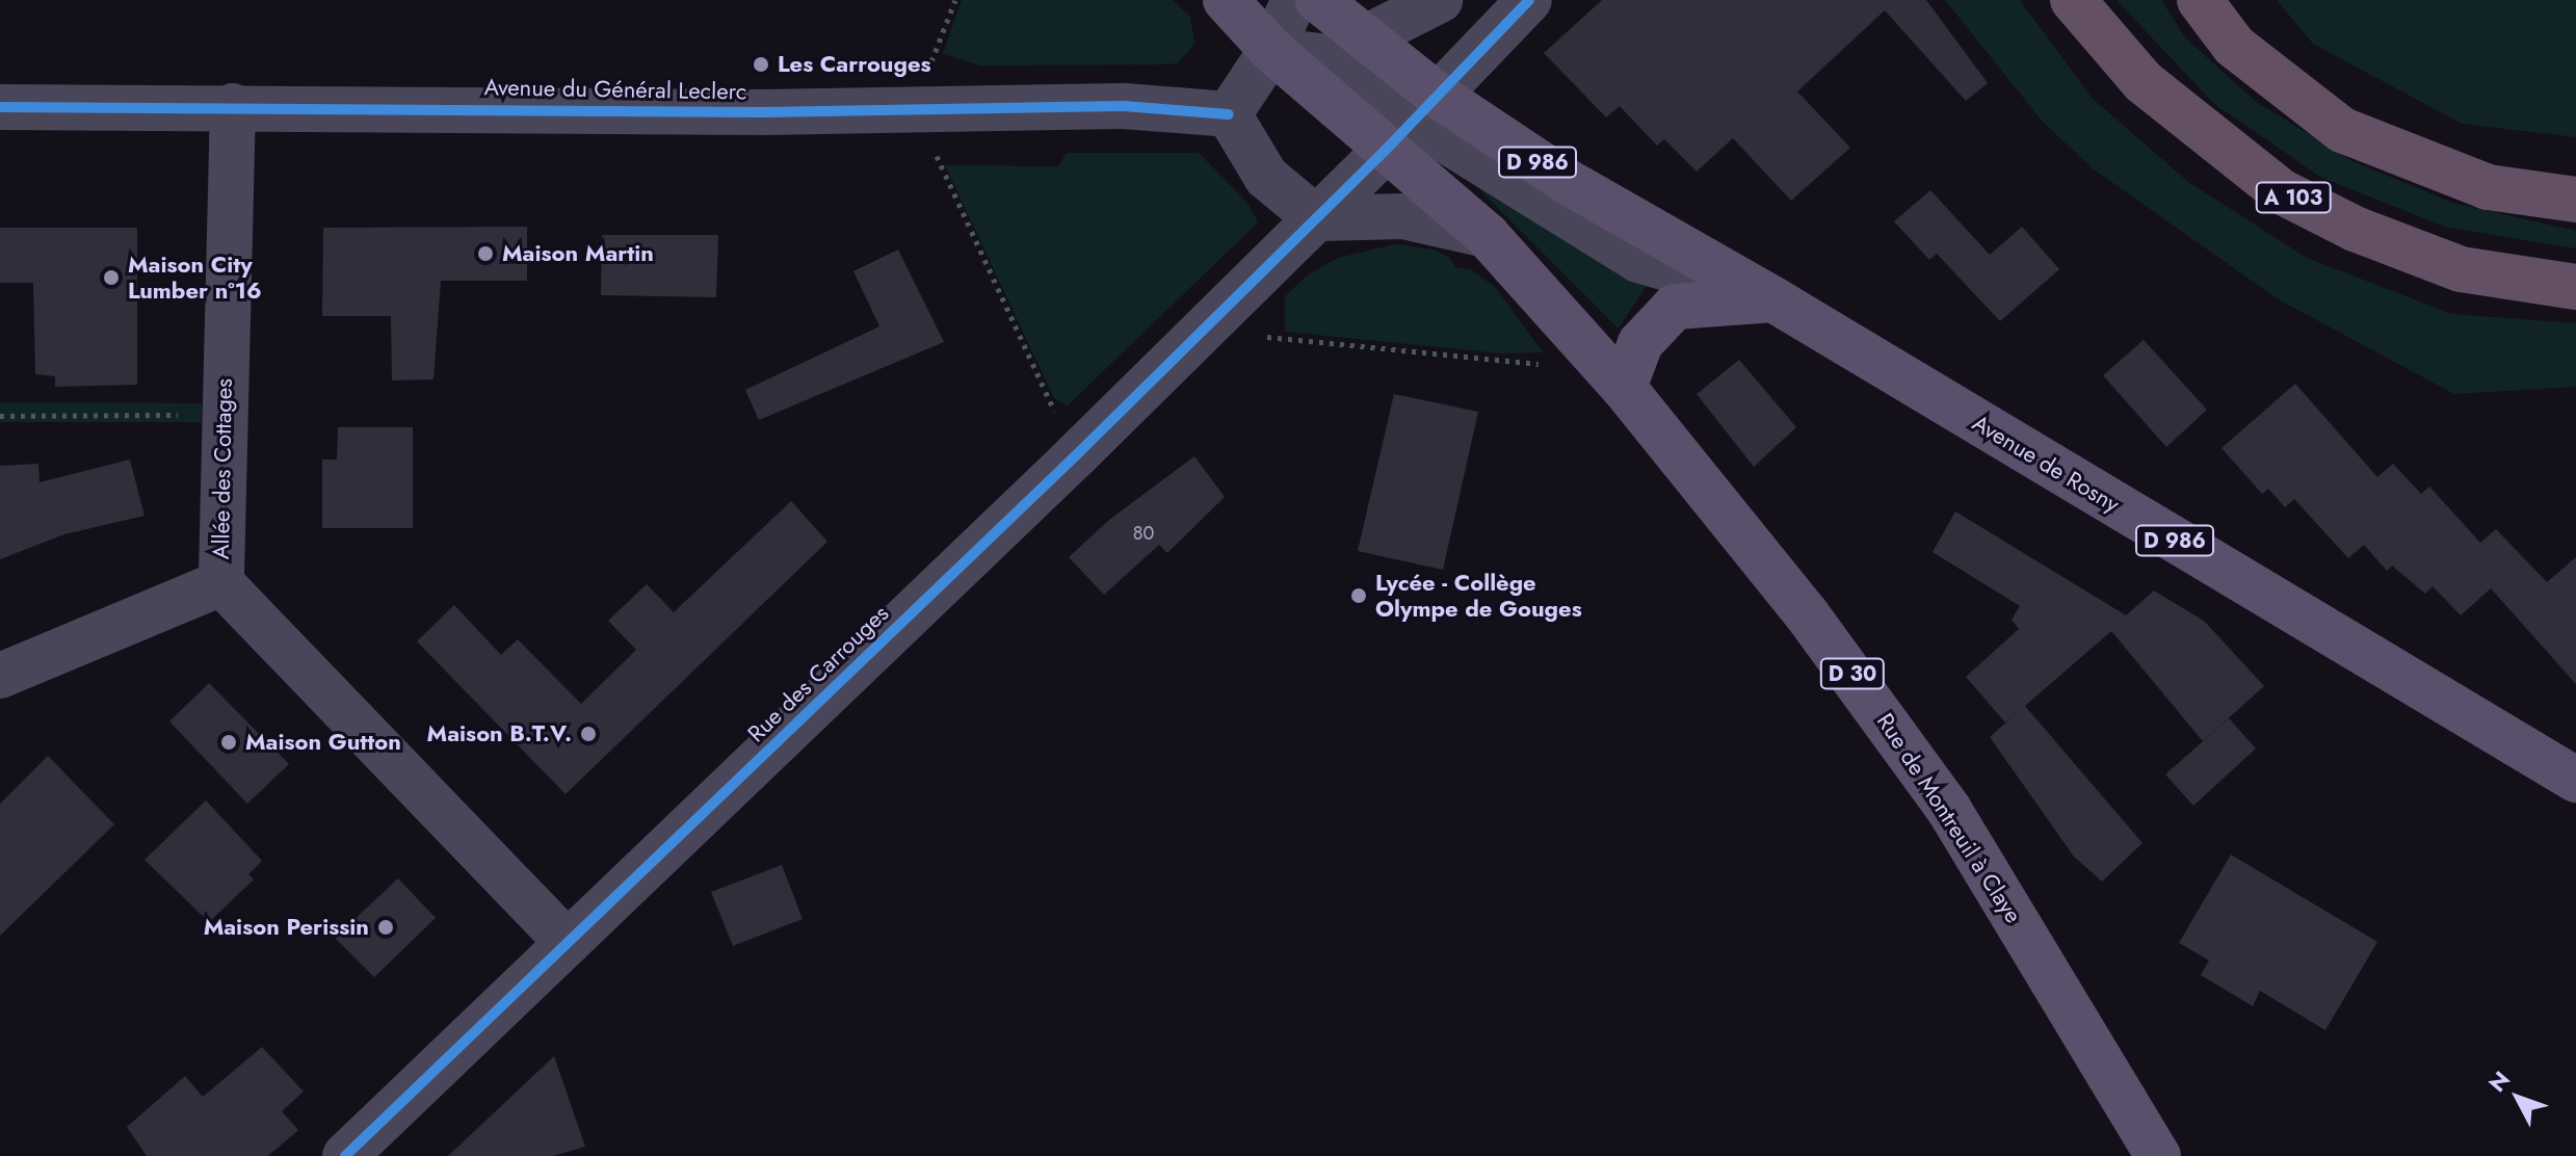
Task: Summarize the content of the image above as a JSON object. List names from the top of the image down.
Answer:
{
  "streets": {
    "highway": ["A 103"],
    "main road": [
      "D 986",
      "Avenue de Rosny",
      "D 30",
      "Rue de Montreuil à Claye"
    ],
    "street": ["Avenue du Général Leclerc", "Allée des Cottages", "Rue des Carrouges"]
  },
  "crossings": [
    ["Avenue du Général Leclerc", "Allée des Cottages"],
    ["Avenue de Rosny", "Rue des Carrouges"],
    ["Avenue de Rosny", "D 30"],
    ["Allée des Cottages", "Rue des Carrouges"],
    ["Rue des Carrouges", "D 30"],
    ["D 30", "Rue de Montreuil à Claye"]
  ],
  "places": [
    "Les Carrouges",
    "Maison Martin",
    "Maison City Lumber n°16",
    "Lycée - Collège Olympe de Gouges",
    "Maison B.T.V.",
    "Maison Gutton",
    "Maison Perissin"
  ],
  "house_numbers": ["80"],
  "north": "top left"
}
